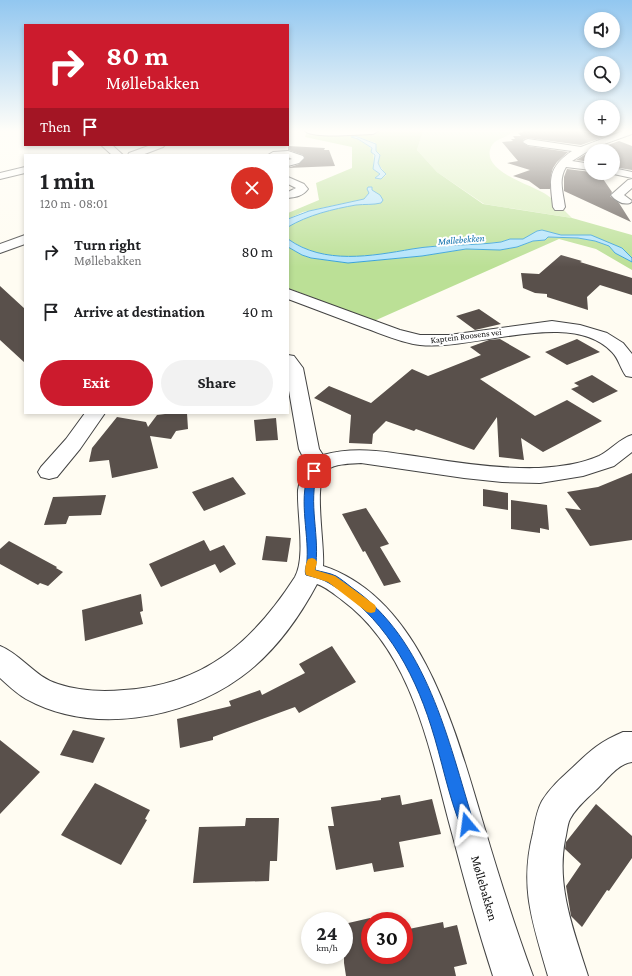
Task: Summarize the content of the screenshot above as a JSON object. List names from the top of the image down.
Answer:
{
  "streets": {
    "street": ["Kaptein Roosens vei", "Møllebakken"]
  },
  "water": ["Møllebekken"],
  "page": {
    "map_buttons": ["+", "−"],
    "turn": ["80 m", "Møllebakken"],
    "then": "Then",
    "heading": ["1 min", "120 m · 08:01"],
    "list": [
      {
        "name": "Turn right",
        "note": "Møllebakken",
        "value": "80 m"
      },
      {
        "name": "Arrive at destination",
        "value": "40 m"
      }
    ],
    "buttons": ["Exit", "Share"],
    "speed": "24 km/h",
    "limit": "30"
  }
}
